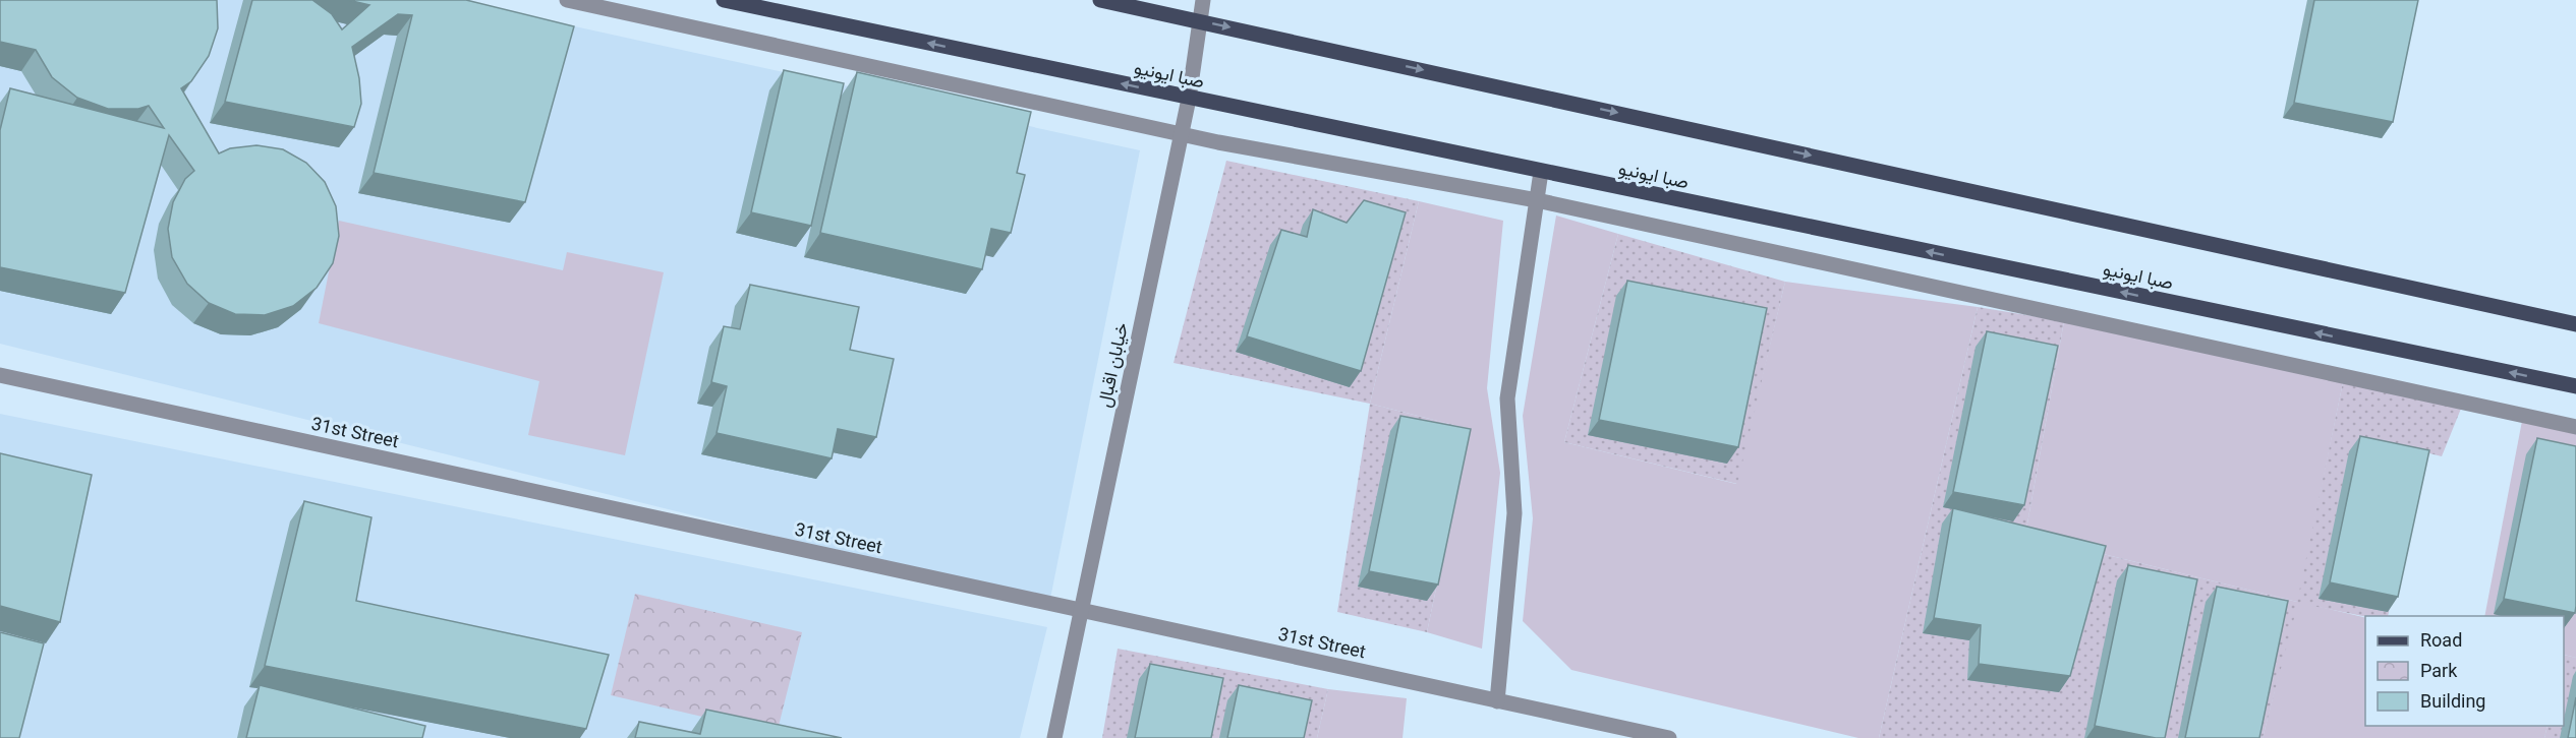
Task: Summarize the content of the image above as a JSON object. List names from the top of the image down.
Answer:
{
  "streets": {
    "main road": ["صبا ایونیو"],
    "street": ["خیابان اقبال", "31st Street"]
  },
  "crossings": [
    ["صبا ایونیو", "خیابان اقبال"],
    ["خیابان اقبال", "31st Street"]
  ],
  "legend": ["Road", "Park", "Building"]
}
